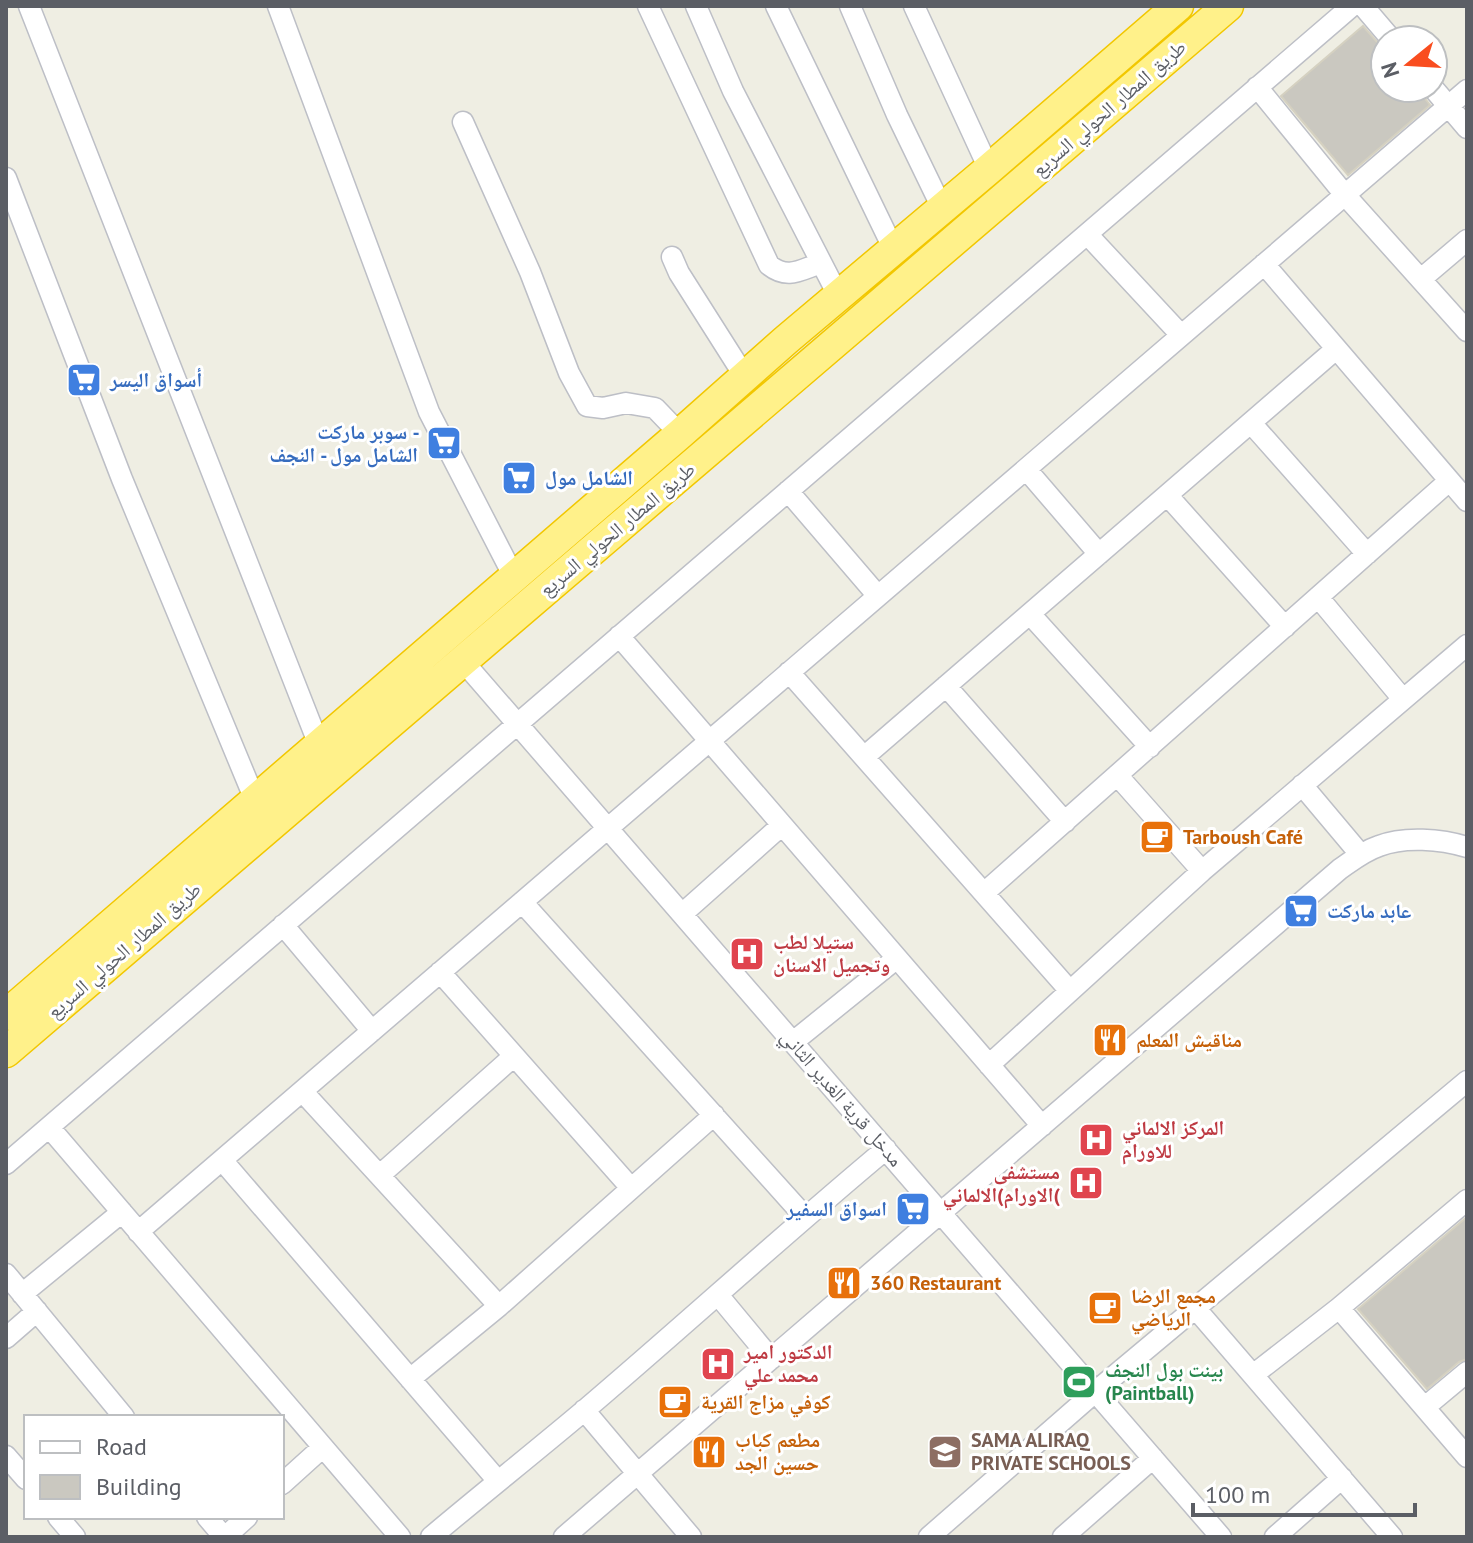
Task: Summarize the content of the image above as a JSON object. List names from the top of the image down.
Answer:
{
  "streets": {
    "highway": ["طريق المطار الحولي السريع"],
    "street": ["مدخل قرية الغدير الثاني"]
  },
  "crossings": [
    ["طريق المطار الحولي السريع", "مدخل قرية الغدير الثاني"]
  ],
  "places": {
    "supermarket": [
      "أسواق اليسر",
      "سوبر ماركت - الشامل مول - النجف",
      "الشامل مول",
      "عابد ماركت",
      "اسواق السفير"
    ],
    "cafe": ["Tarboush Café", "مجمع الرضا الرياضي", "كوفي مزاج القرية"],
    "hospital": [
      "ستيلا لطب وتجميل الاسنان",
      "المركز الالماني للاورام",
      "مستشفى الاورام)الالماني(",
      "الدكتور امير محمد علي"
    ],
    "restaurant": ["مناقيش المعلم", "360 Restaurant", "مطعم كباب حسين الجد"],
    "sports": ["بينت بول النجف (Paintball)"],
    "school or university": ["SAMA ALIRAQ PRIVATE SCHOOLS"]
  },
  "legend": ["Road", "Building"],
  "scale_bar": "100 m",
  "north": "left"
}
